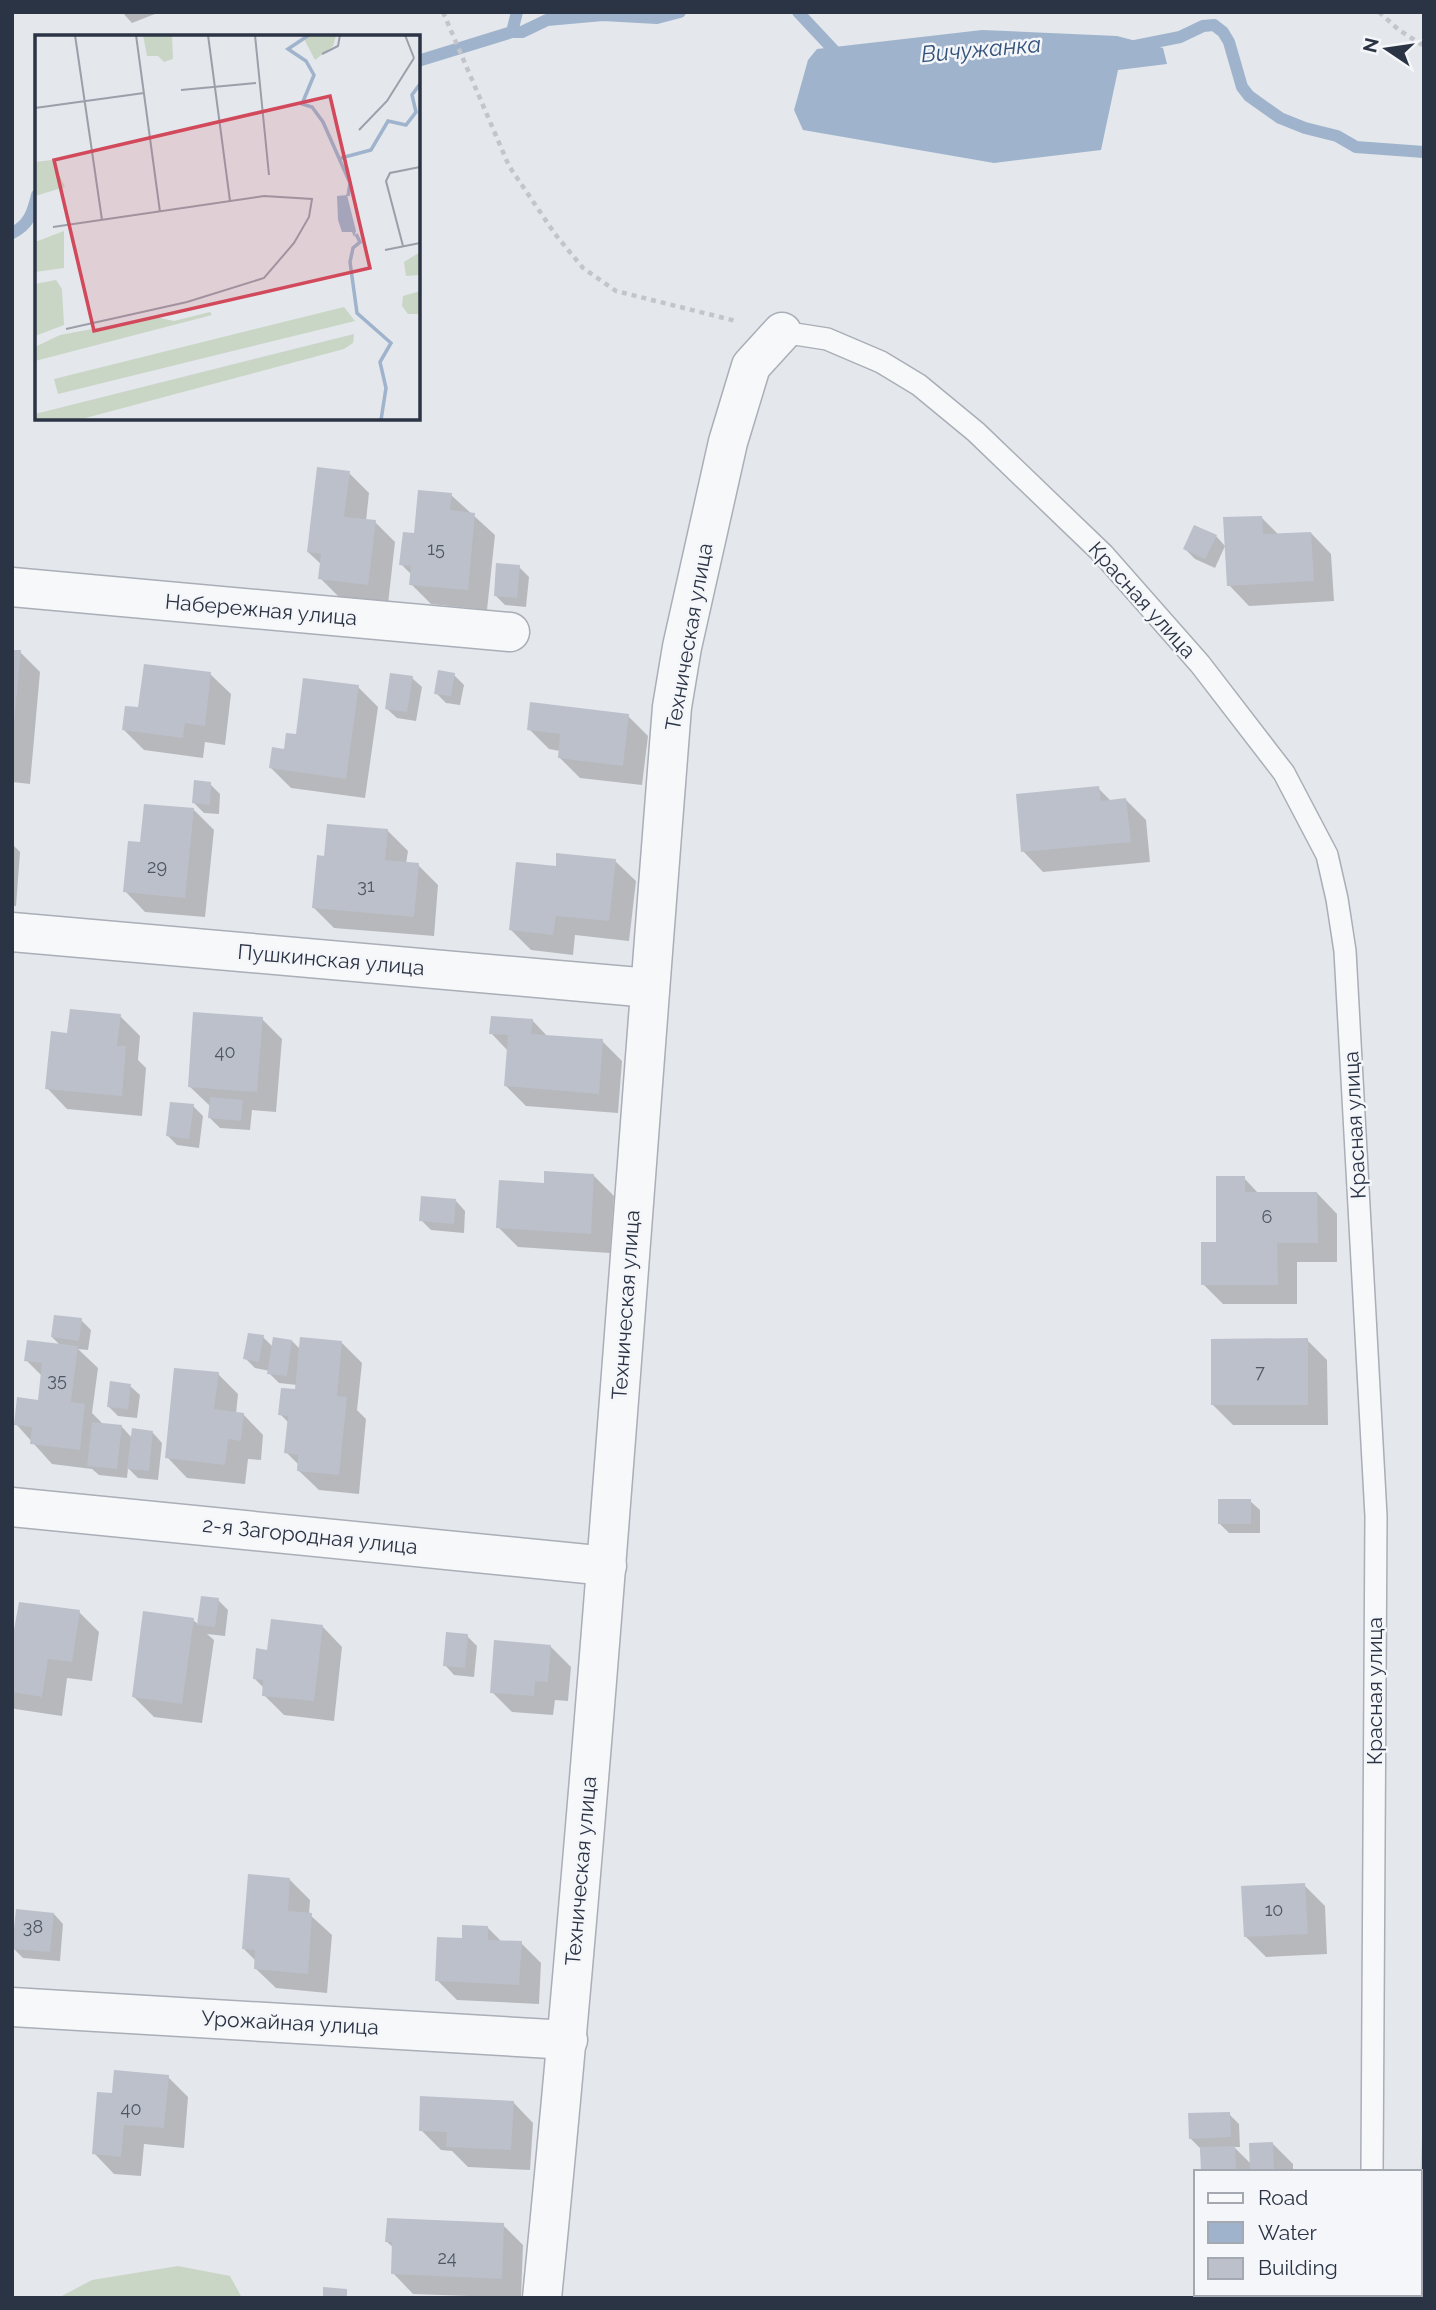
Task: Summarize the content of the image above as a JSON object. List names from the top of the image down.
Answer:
{
  "streets": {
    "street": [
      "Набережная улица",
      "Техническая улица",
      "Пушкинская улица",
      "2-я Загородная улица",
      "Урожайная улица"
    ],
    "lane": ["Красная улица"]
  },
  "crossings": [
    ["Красная улица", "Техническая улица"],
    ["Техническая улица", "Пушкинская улица"],
    ["Техническая улица", "2-я Загородная улица"],
    ["Техническая улица", "Урожайная улица"]
  ],
  "water": ["Вичужанка"],
  "house_numbers": [
    "15",
    "29",
    "31",
    "40",
    "6",
    "7",
    "35",
    "10",
    "38",
    "40",
    "24"
  ],
  "legend": ["Road", "Water", "Building"],
  "north": "left"
}
